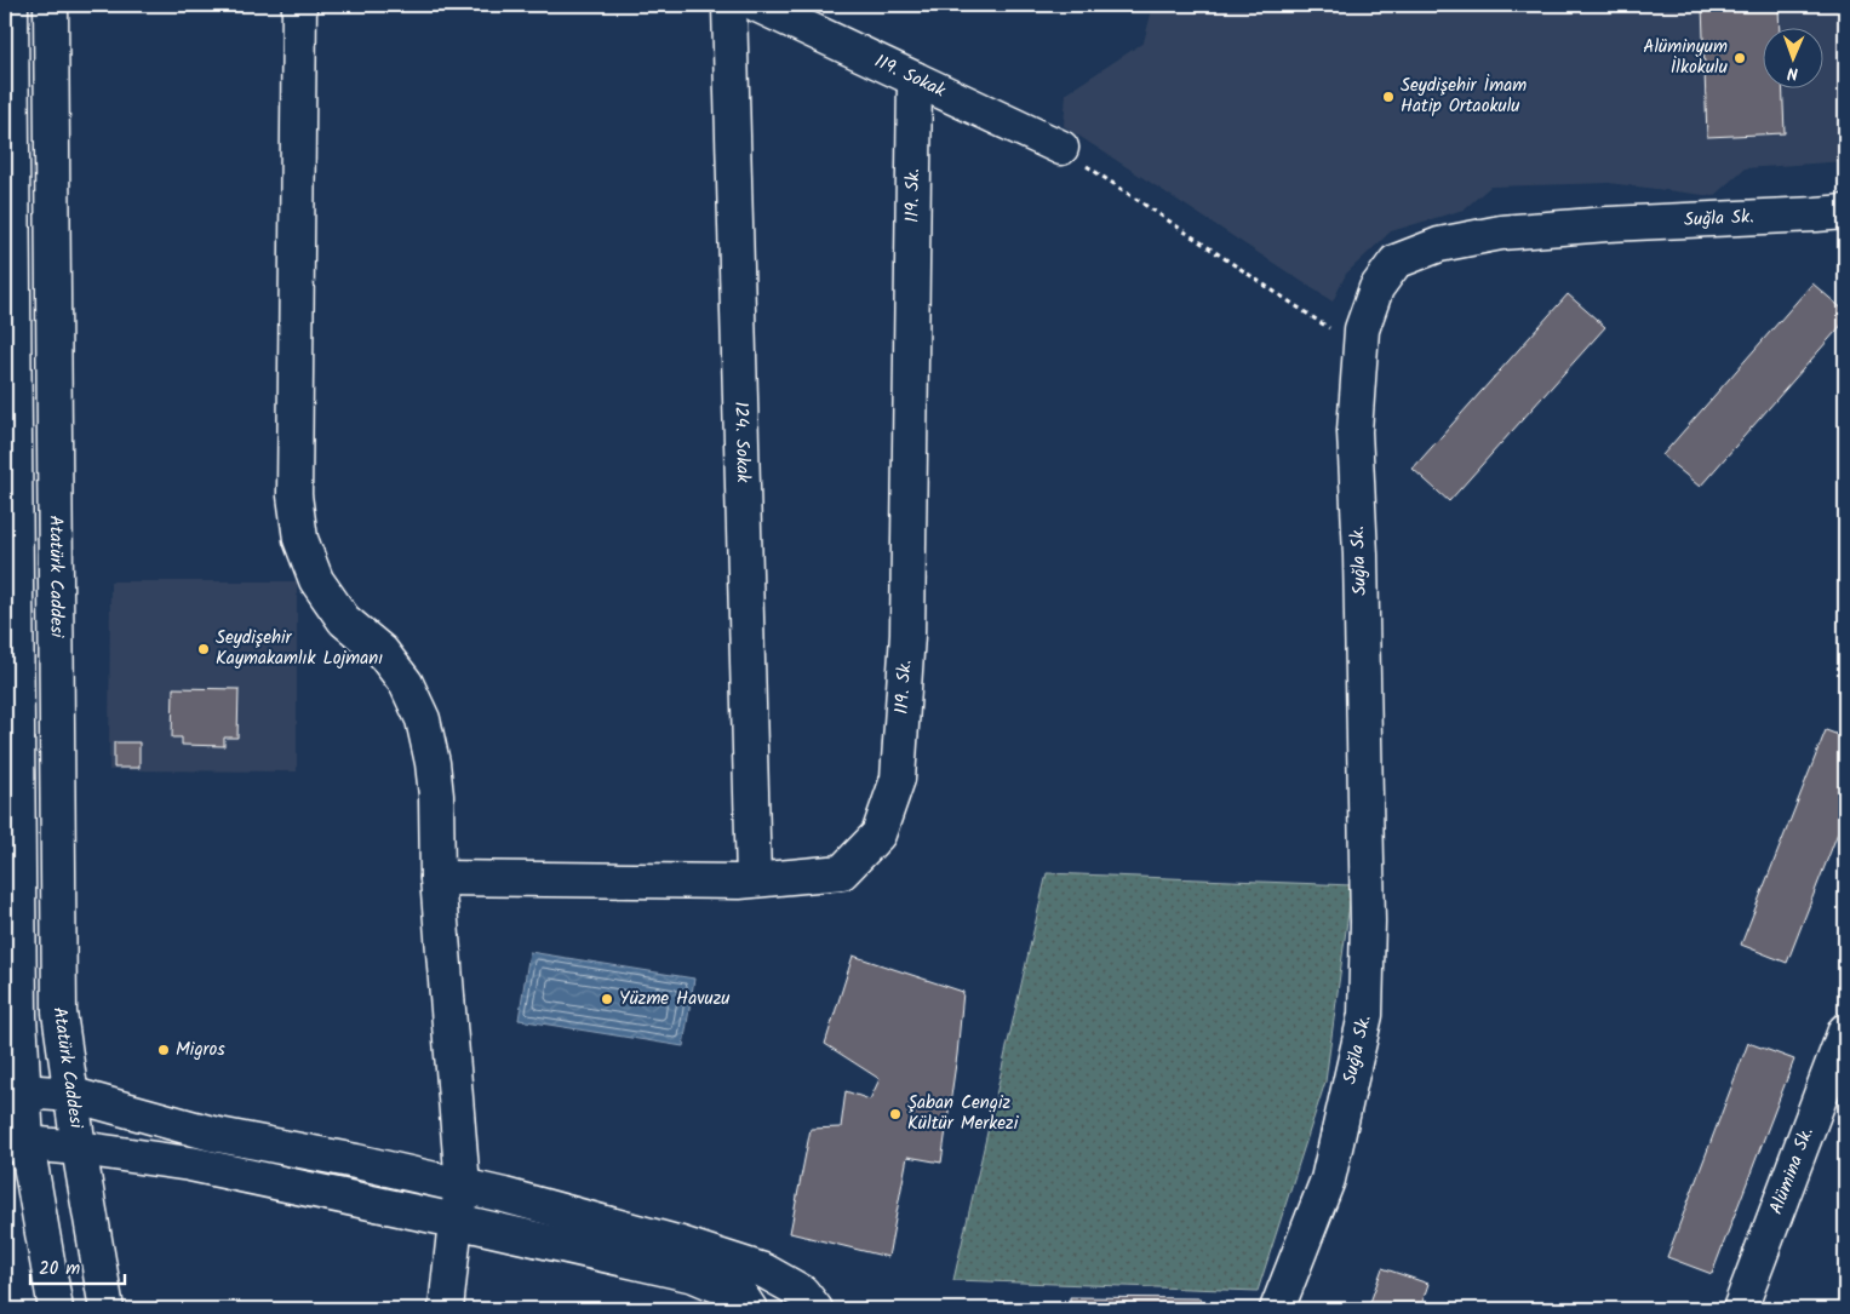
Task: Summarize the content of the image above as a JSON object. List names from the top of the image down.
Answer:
{
  "streets": {
    "street": [
      "119. Sokak",
      "119. Sk.",
      "Suğla Sk.",
      "124. Sokak",
      "Atatürk Caddesi",
      "Alümina Sk."
    ]
  },
  "crossings": [
    ["119. Sokak", "119. Sk."],
    ["119. Sk.", "124. Sokak"]
  ],
  "places": [
    "Alüminyum İlkokulu",
    "Seydişehir İmam Hatip Ortaokulu",
    "Seydişehir Kaymakamlık Lojmanı",
    "Yüzme Havuzu",
    "Migros",
    "Şaban Cengiz Kültür Merkezi"
  ],
  "scale_bar": "20 m",
  "north": "bottom"
}
